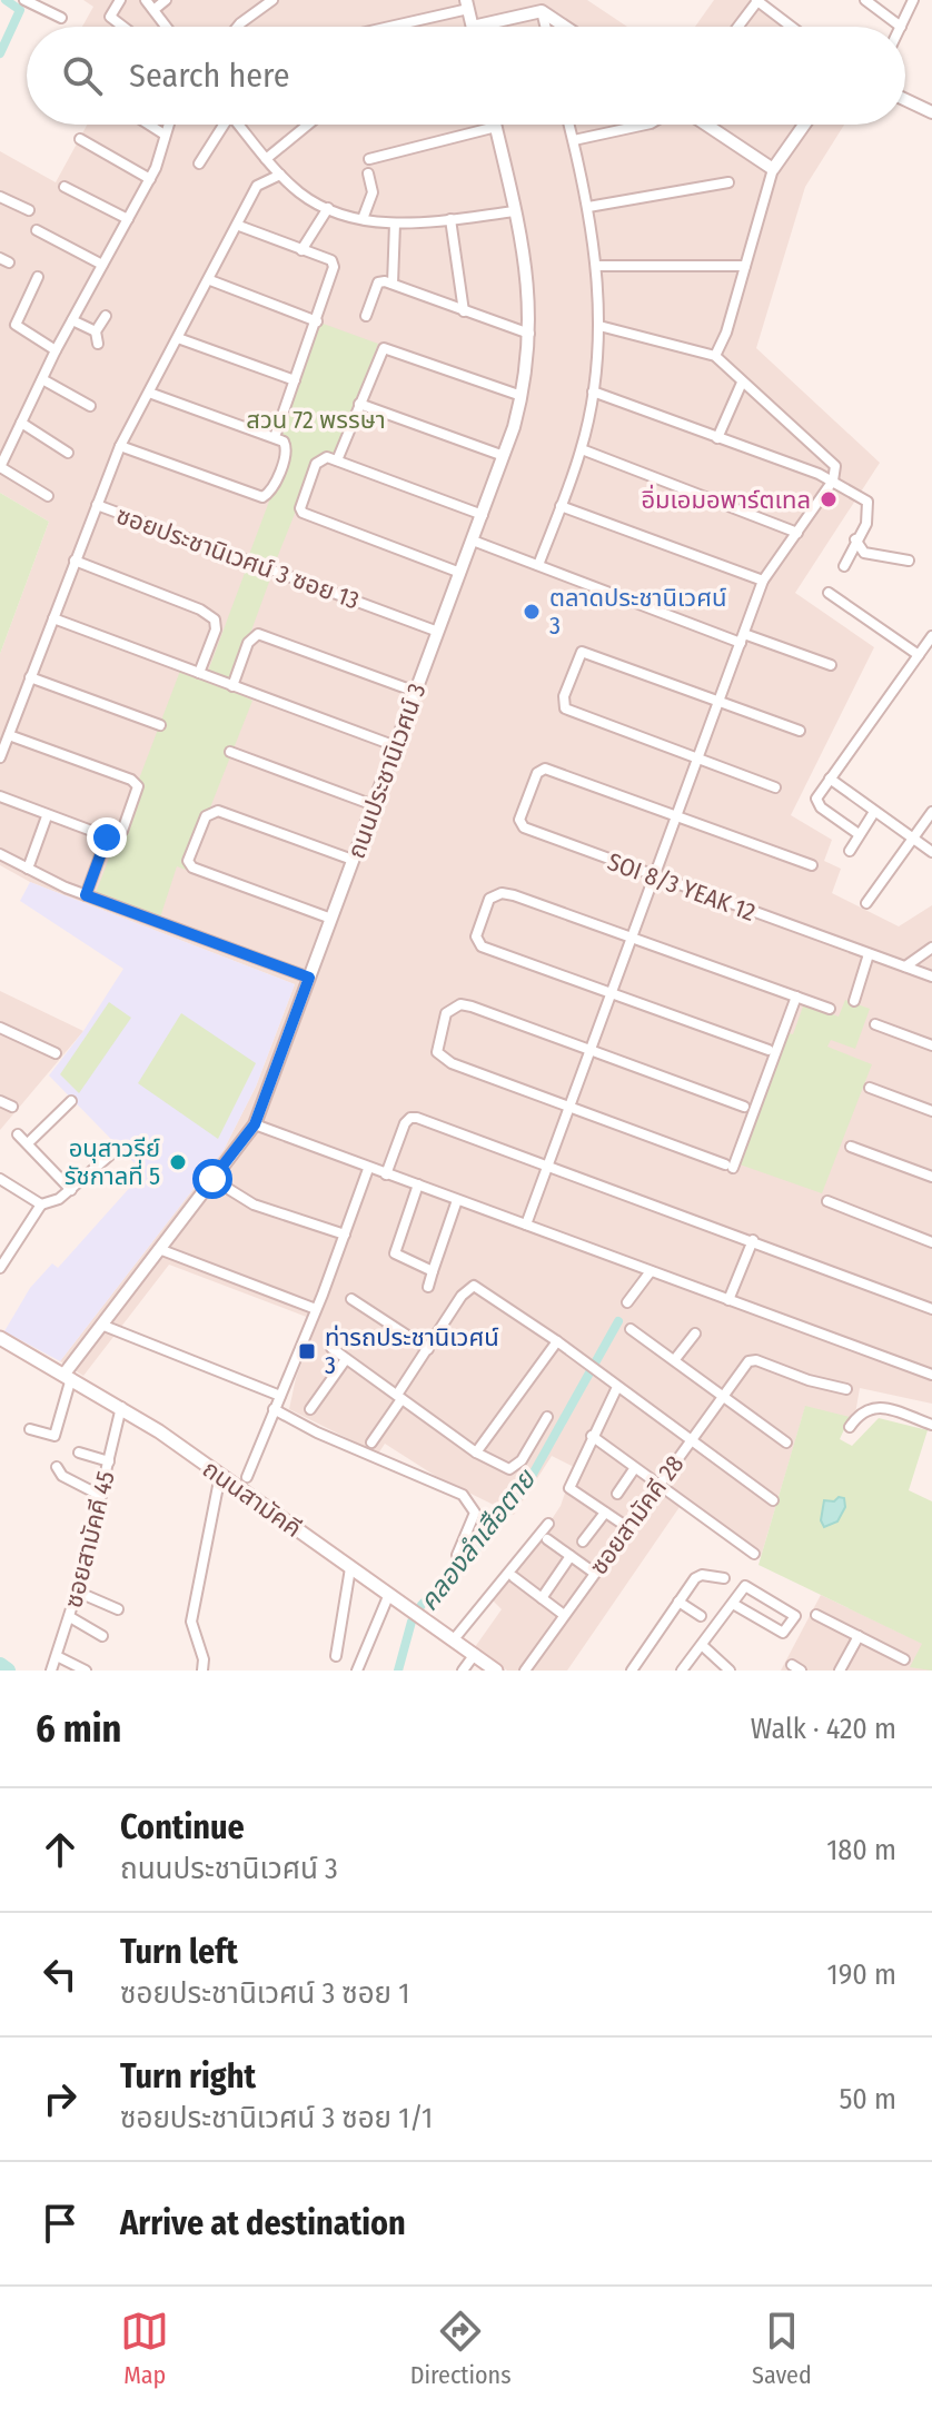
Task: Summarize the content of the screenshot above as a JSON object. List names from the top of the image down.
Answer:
{
  "streets": {
    "main road": ["ถนนสามัคคี"],
    "street": [
      "ซอยประชานิเวศน์ 3 ซอย 13",
      "ถนนประชานิเวศน์ 3",
      "SOI 8/3 YEAK 12",
      "ซอยสามัคคี 28",
      "ซอยสามัคคี 45"
    ]
  },
  "crossings": [
    ["ซอยประชานิเวศน์ 3 ซอย 13", "ถนนประชานิเวศน์ 3"],
    ["ถนนประชานิเวศน์ 3", "ถนนสามัคคี"],
    ["ถนนสามัคคี", "ซอยสามัคคี 45"]
  ],
  "water": ["คลองลำเสือตาย"],
  "parks": ["สวน 72 พรรษา"],
  "places": {
    "other": ["อิ่มเอมอพาร์ตเทล", "ตลาดประชานิเวศน์ 3", "อนุสาวรีย์ รัชกาลที่ 5"],
    "transit": ["ท่ารถประชานิเวศน์ 3"]
  },
  "page": {
    "search": "Search here",
    "heading": ["6 min", "Walk · 420 m"],
    "list": [
      ["Continue", "ถนนประชานิเวศน์ 3", "180 m"],
      ["Turn left", "ซอยประชานิเวศน์ 3 ซอย 1", "190 m"],
      ["Turn right", "ซอยประชานิเวศน์ 3 ซอย 1/1", "50 m"],
      "Arrive at destination"
    ],
    "nav": ["Map", "Directions", "Saved"]
  }
}
